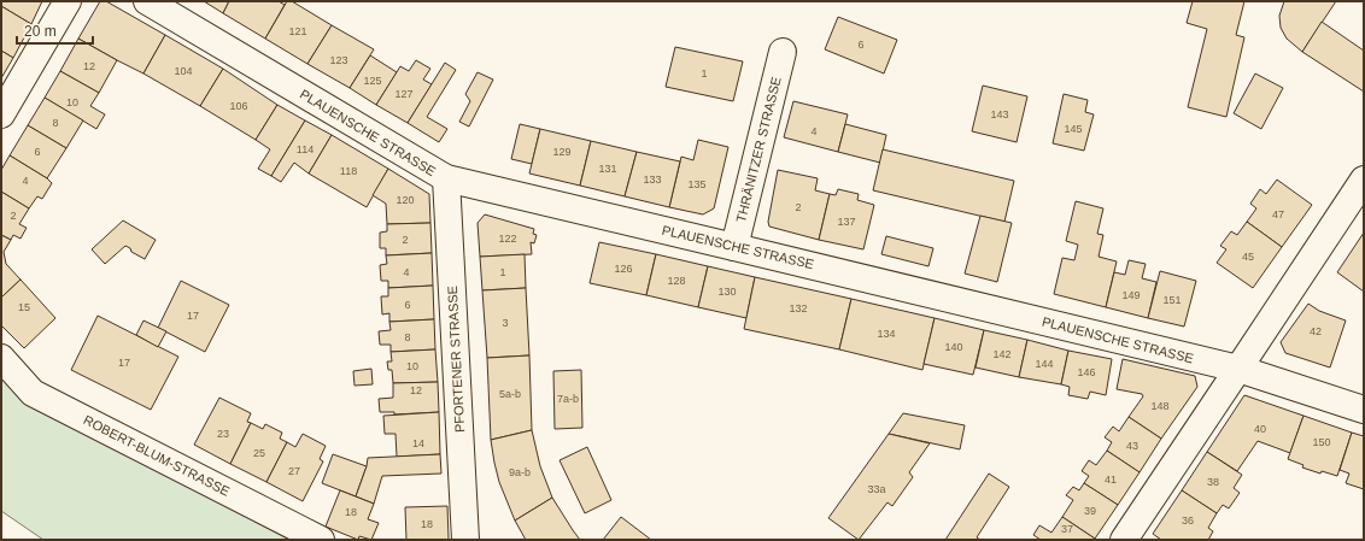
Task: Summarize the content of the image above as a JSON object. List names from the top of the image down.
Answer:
{
  "streets": {
    "street": [
      "PLAUENSCHE STRASSE",
      "THRÄNITZER STRASSE",
      "PFORTENER STRASSE",
      "ROBERT-BLUM-STRASSE"
    ]
  },
  "crossings": [
    ["PLAUENSCHE STRASSE", "THRÄNITZER STRASSE"],
    ["PLAUENSCHE STRASSE", "PFORTENER STRASSE"]
  ],
  "house_numbers": [
    "121",
    "6",
    "123",
    "12",
    "104",
    "1",
    "125",
    "127",
    "10",
    "106",
    "143",
    "8",
    "145",
    "4",
    "114",
    "6",
    "129",
    "131",
    "118",
    "133",
    "4",
    "135",
    "120",
    "2",
    "47",
    "2",
    "137",
    "122",
    "2",
    "45",
    "126",
    "4",
    "1",
    "128",
    "130",
    "149",
    "151",
    "6",
    "15",
    "132",
    "17",
    "3",
    "42",
    "134",
    "8",
    "140",
    "142",
    "17",
    "144",
    "10",
    "146",
    "12",
    "5a-b",
    "7a-b",
    "148",
    "40",
    "23",
    "150",
    "14",
    "43",
    "25",
    "27",
    "9a-b",
    "41",
    "38",
    "33a",
    "39",
    "18",
    "36",
    "18",
    "37"
  ],
  "scale_bar": "20 m"
}
